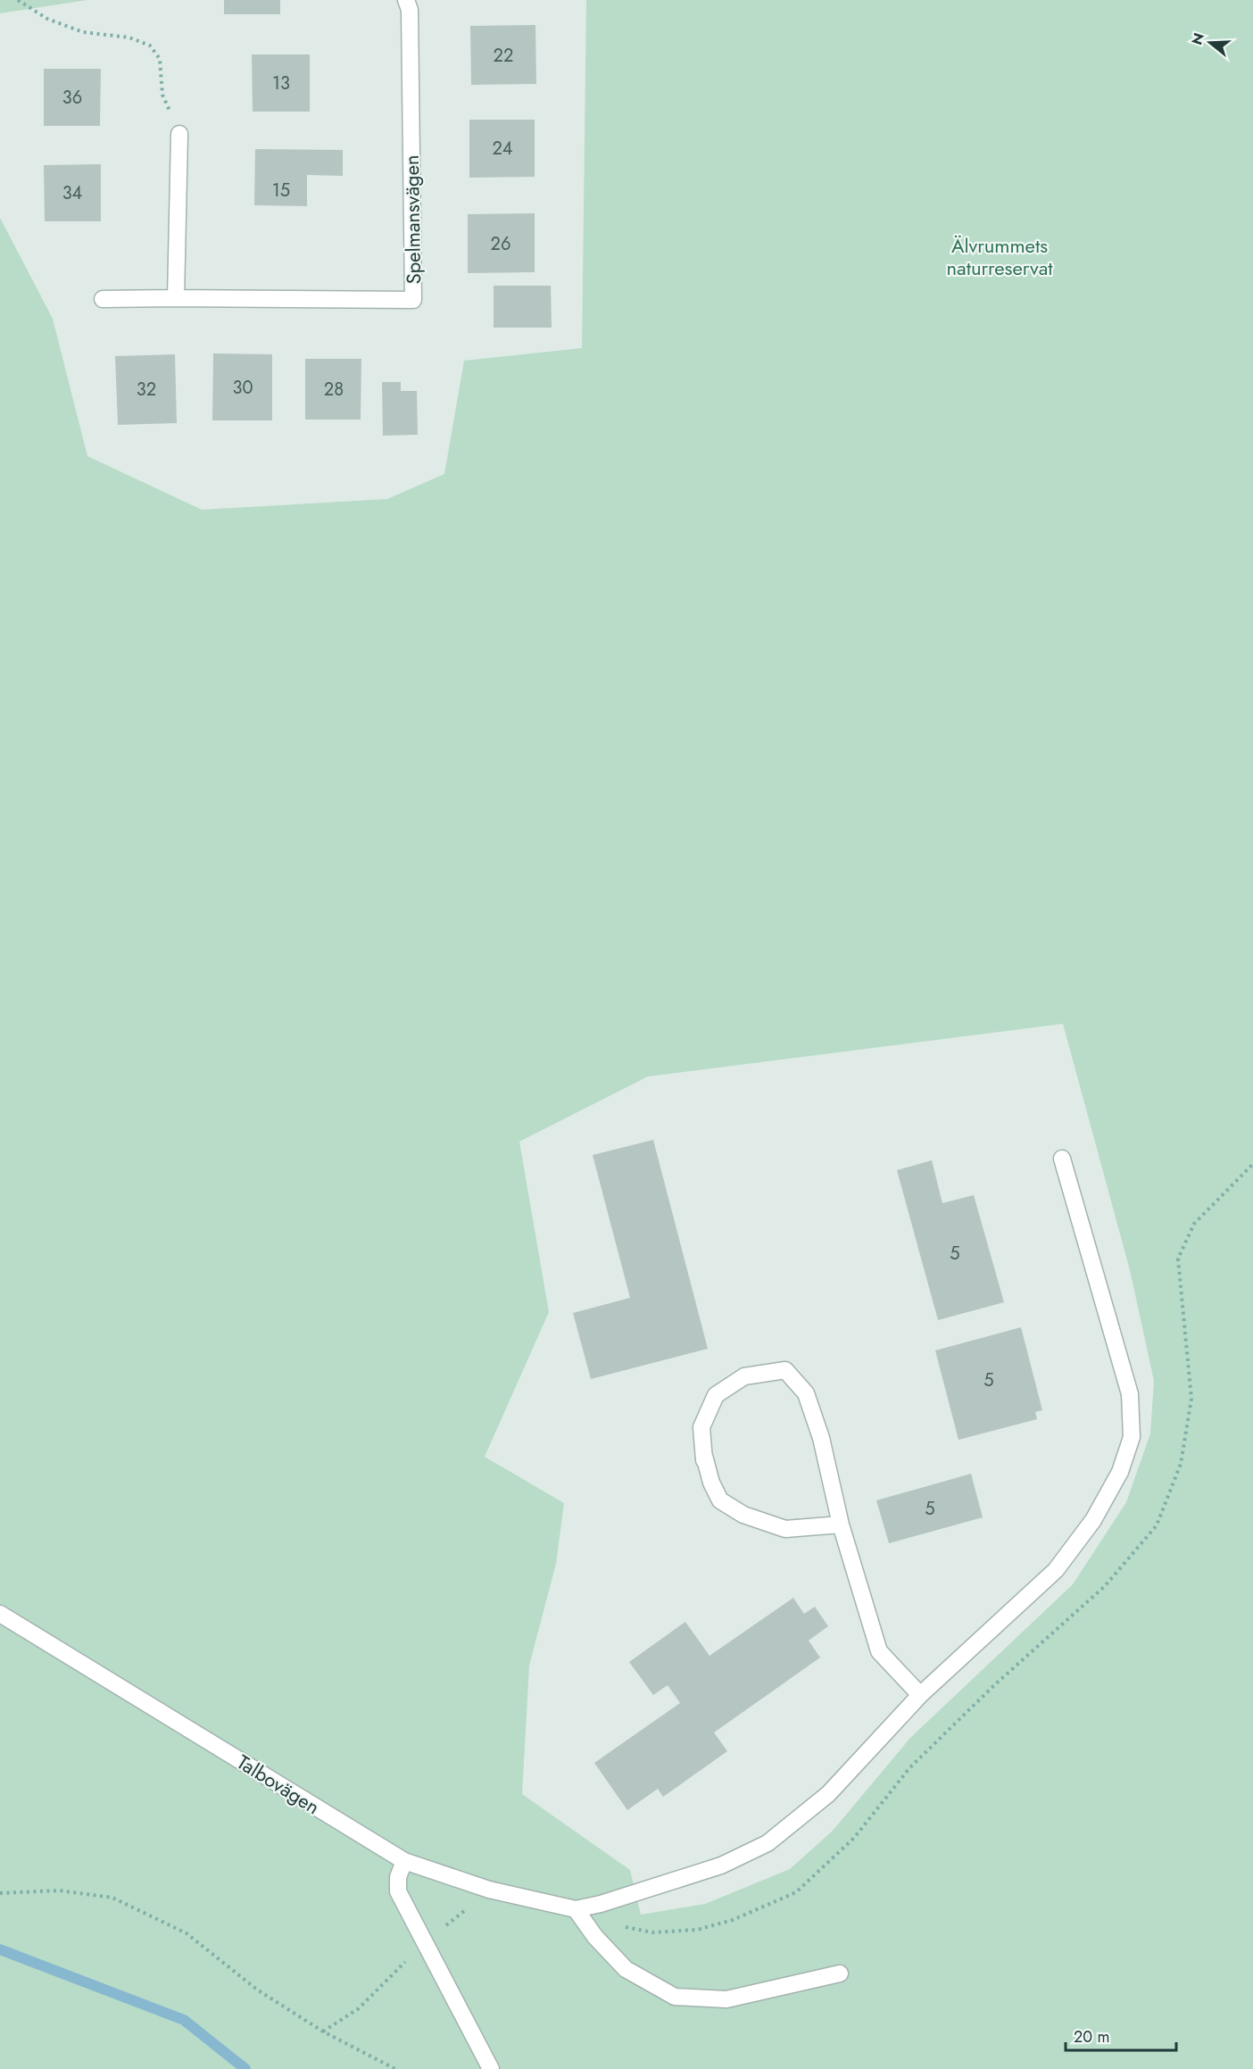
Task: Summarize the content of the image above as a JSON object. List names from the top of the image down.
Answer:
{
  "streets": {
    "street": ["Spelmansvägen", "Talbovägen"]
  },
  "parks": ["Älvrummets naturreservat"],
  "house_numbers": [
    "22",
    "13",
    "36",
    "24",
    "15",
    "34",
    "26",
    "30",
    "32",
    "28",
    "5",
    "5",
    "5"
  ],
  "scale_bar": "20 m",
  "north": "left"
}
